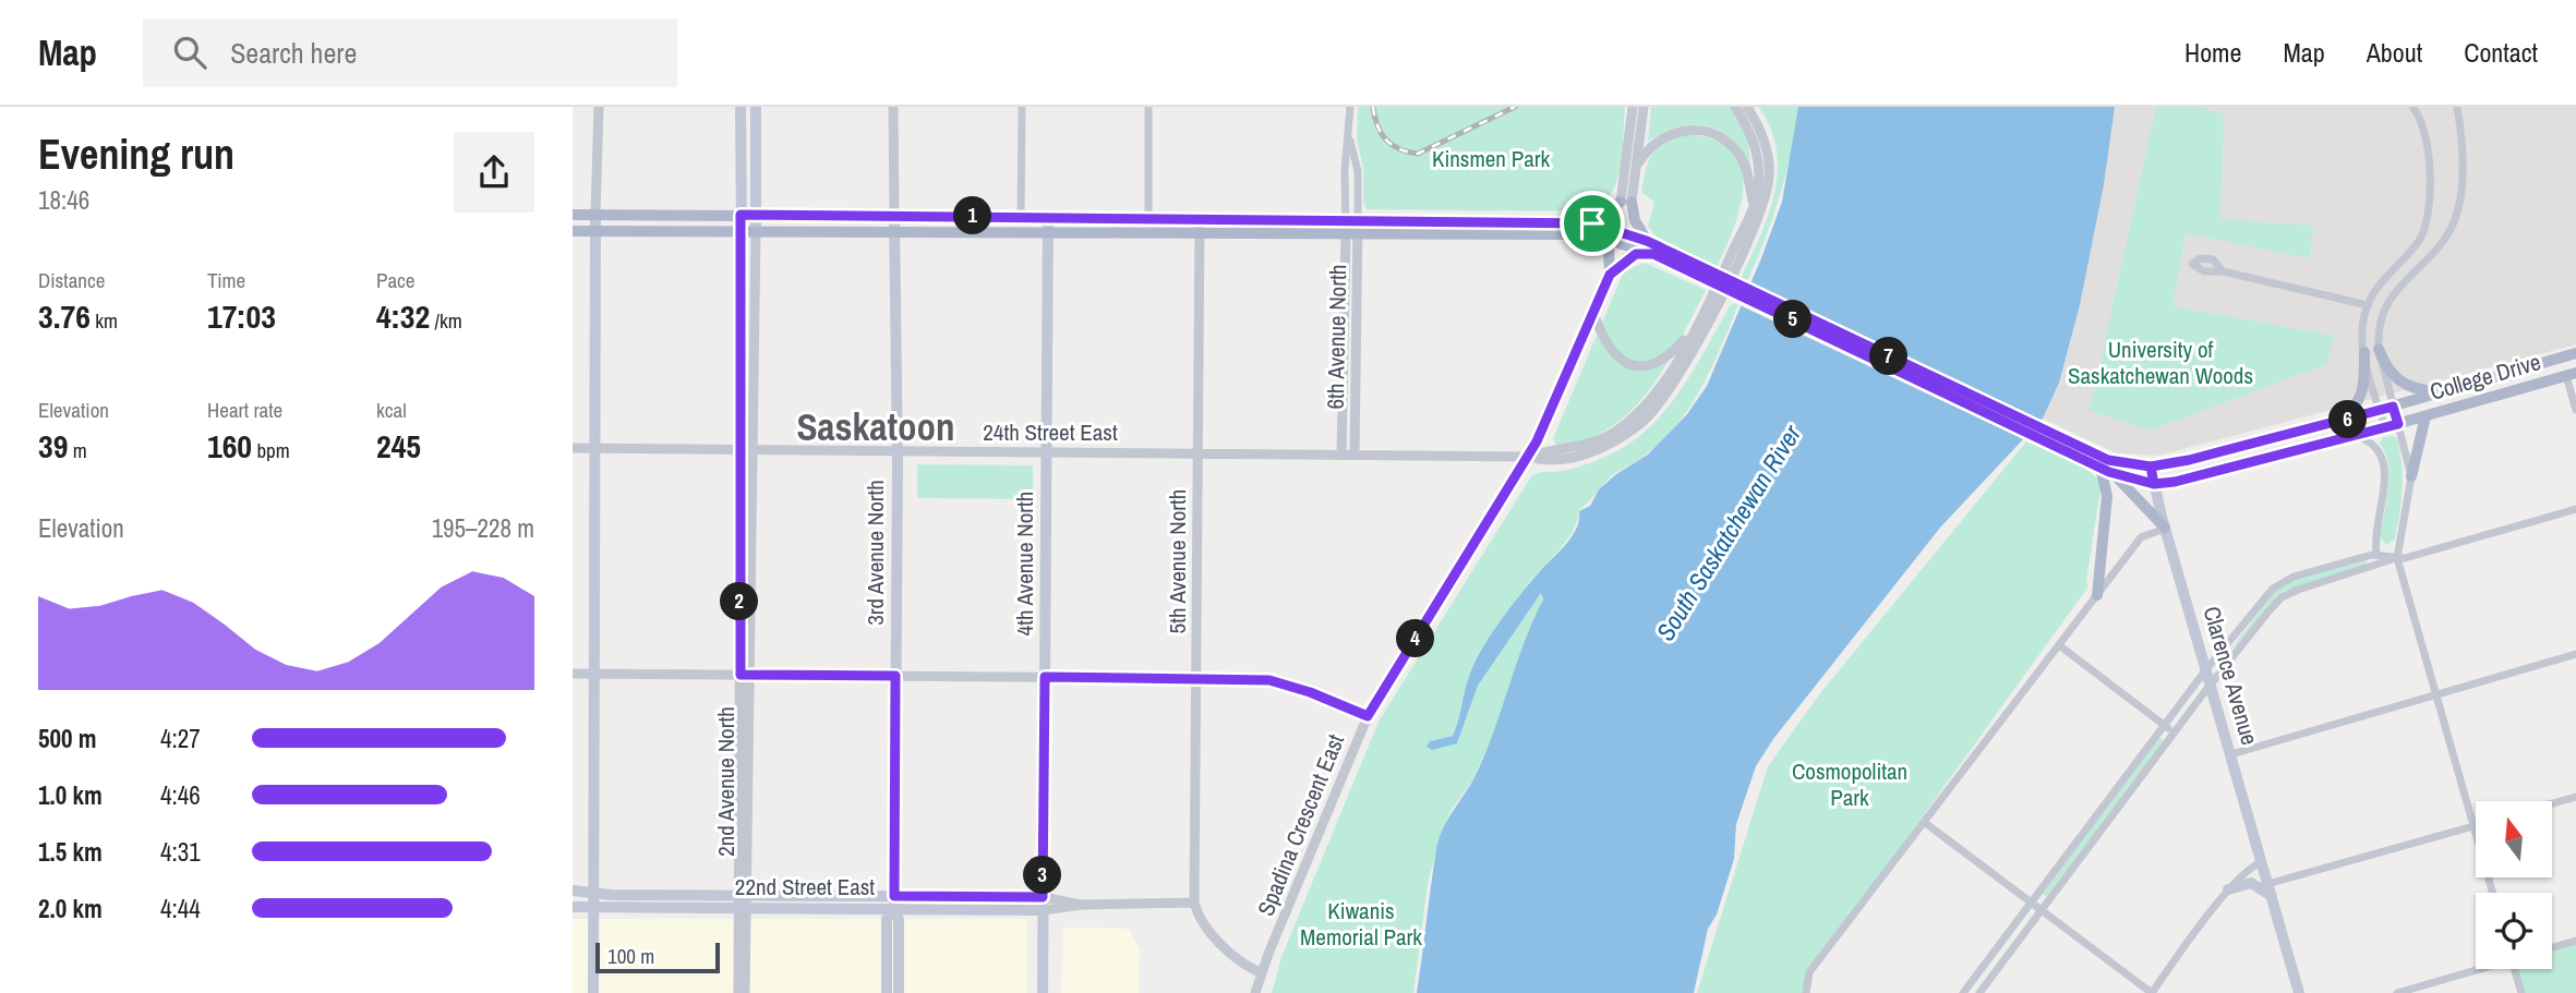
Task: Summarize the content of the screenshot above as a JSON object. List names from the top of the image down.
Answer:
{
  "streets": {
    "main road": [
      "College Drive",
      "3rd Avenue North",
      "4th Avenue North",
      "Clarence Avenue",
      "2nd Avenue North",
      "22nd Street East"
    ],
    "street": [
      "6th Avenue North",
      "24th Street East",
      "5th Avenue North",
      "Spadina Crescent East"
    ]
  },
  "crossings": [
    ["6th Avenue North", "24th Street East"],
    ["College Drive", "Clarence Avenue"],
    ["24th Street East", "3rd Avenue North"],
    ["24th Street East", "5th Avenue North"],
    ["24th Street East", "4th Avenue North"],
    ["24th Street East", "2nd Avenue North"],
    ["24th Street East", "Spadina Crescent East"],
    ["3rd Avenue North", "22nd Street East"],
    ["5th Avenue North", "22nd Street East"],
    ["4th Avenue North", "22nd Street East"],
    ["2nd Avenue North", "22nd Street East"]
  ],
  "districts": ["Saskatoon"],
  "water": ["South Saskatchewan River"],
  "parks": [
    "Kinsmen Park",
    "University of Saskatchewan Woods",
    "Cosmopolitan Park",
    "Kiwanis Memorial Park"
  ],
  "scale_bar": "100 m",
  "north": "top",
  "page": {
    "header": "Map",
    "search": "Search here",
    "nav": [
      "Home",
      "Map",
      "About",
      "Contact"
    ],
    "heading": ["Evening run", "18:46"],
    "pins": [
      "1",
      "5",
      "7",
      "6",
      "2",
      "4",
      "3"
    ],
    "stats": [
      ["Distance", "3.76 km"],
      ["Time", "17:03"],
      ["Pace", "4:32 /km"],
      ["Elevation", "39 m"],
      ["Heart rate", "160 bpm"],
      ["kcal", "245"]
    ],
    "chart": ["Elevation", "195–228 m"],
    "list": [
      {
        "name": "500 m",
        "note": "4:27"
      },
      {
        "name": "1.0 km",
        "note": "4:46"
      },
      {
        "name": "1.5 km",
        "note": "4:31"
      },
      {
        "name": "2.0 km",
        "note": "4:44"
      }
    ],
    "scale": "100 m"
  }
}
